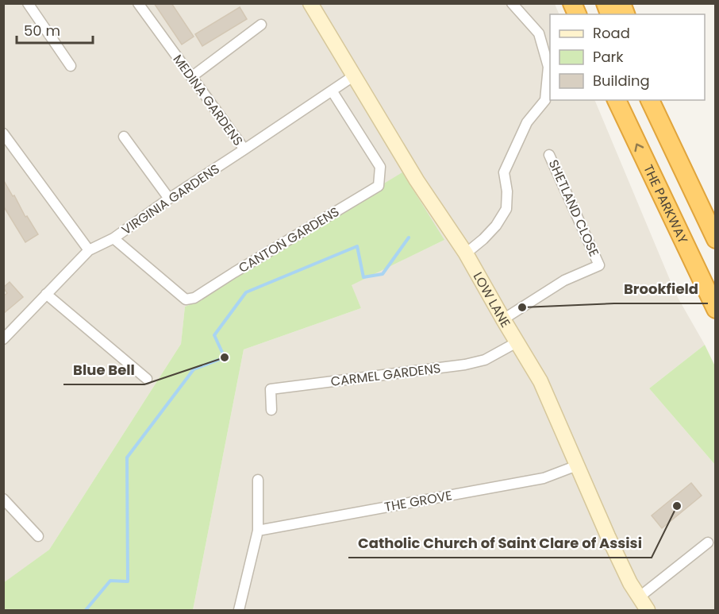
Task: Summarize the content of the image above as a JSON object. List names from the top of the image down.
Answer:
{
  "streets": {
    "highway": ["THE PARKWAY"],
    "main road": ["LOW LANE"],
    "street": [
      "MEDINA GARDENS",
      "VIRGINIA GARDENS",
      "SHETLAND CLOSE",
      "CANTON GARDENS",
      "CARMEL GARDENS",
      "THE GROVE"
    ]
  },
  "crossings": [
    ["MEDINA GARDENS", "VIRGINIA GARDENS"],
    ["VIRGINIA GARDENS", "CANTON GARDENS"],
    ["VIRGINIA GARDENS", "LOW LANE"],
    ["SHETLAND CLOSE", "LOW LANE"],
    ["LOW LANE", "CARMEL GARDENS"],
    ["LOW LANE", "THE GROVE"]
  ],
  "places": ["Brookfield", "Blue Bell", "Catholic Church of Saint Clare of Assisi"],
  "legend": ["Road", "Park", "Building"],
  "scale_bar": "50 m"
}
